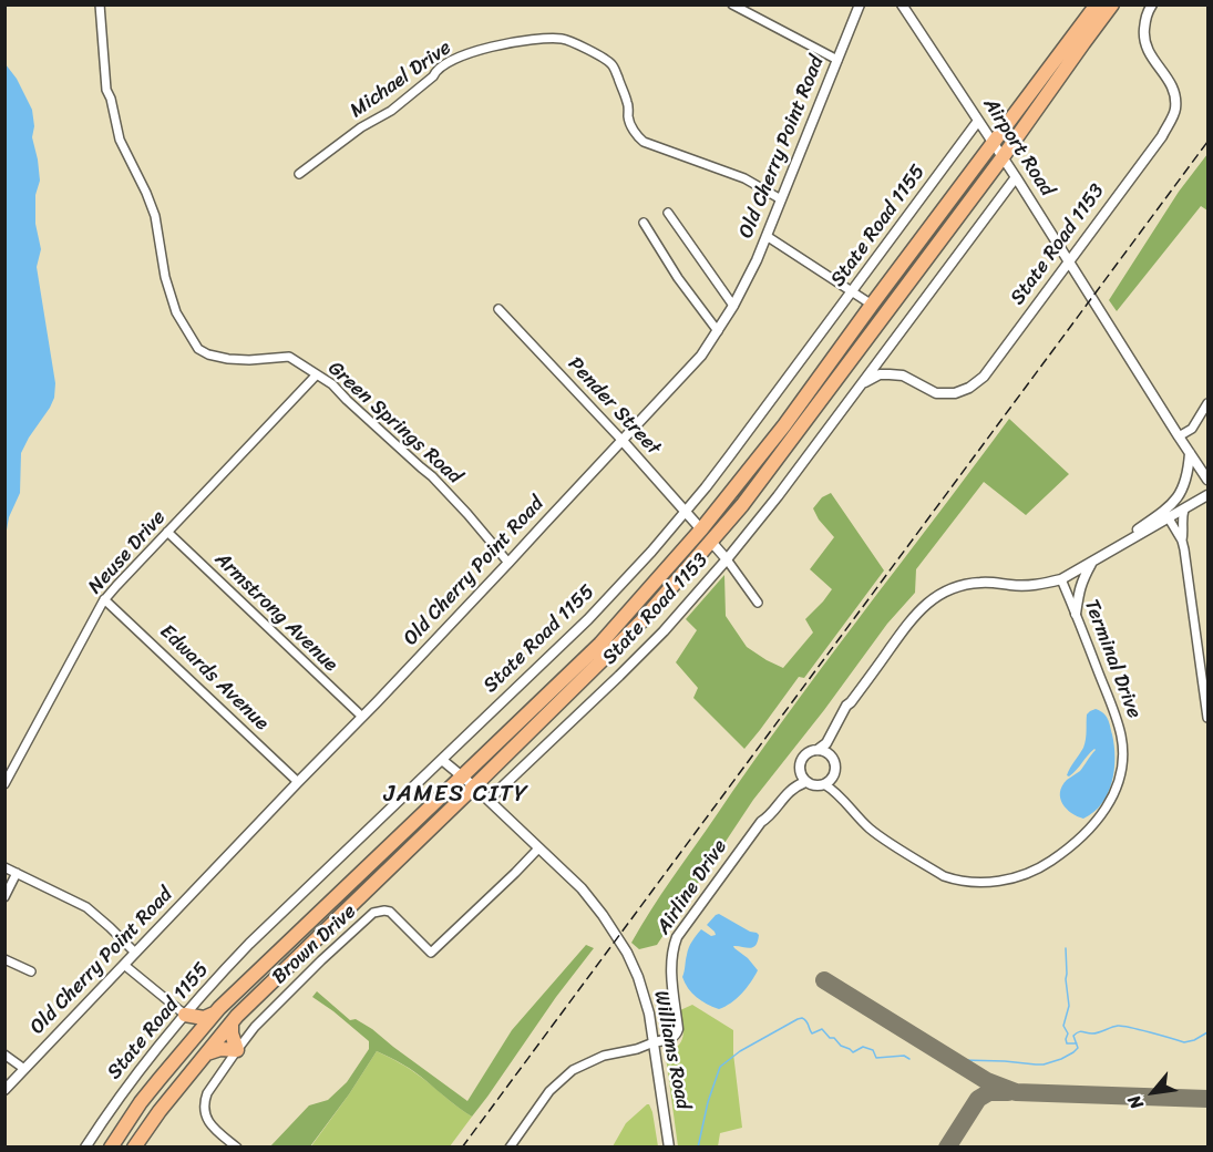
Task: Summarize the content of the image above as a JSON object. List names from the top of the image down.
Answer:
{
  "streets": {
    "street": [
      "Michael Drive",
      "Old Cherry Point Road",
      "Airport Road",
      "State Road 1155",
      "State Road 1153",
      "Pender Street",
      "Green Springs Road",
      "Neuse Drive",
      "Armstrong Avenue",
      "Terminal Drive",
      "Edwards Avenue",
      "Airline Drive",
      "Brown Drive",
      "Williams Road"
    ]
  },
  "crossings": [
    ["Michael Drive", "Old Cherry Point Road"],
    ["Old Cherry Point Road", "Pender Street"],
    ["Old Cherry Point Road", "Green Springs Road"],
    ["Old Cherry Point Road", "Armstrong Avenue"],
    ["Old Cherry Point Road", "Edwards Avenue"],
    ["Airport Road", "State Road 1155"],
    ["Airport Road", "State Road 1153"],
    ["State Road 1155", "Pender Street"],
    ["State Road 1155", "Williams Road"],
    ["State Road 1153", "Williams Road"],
    ["Green Springs Road", "Neuse Drive"],
    ["Neuse Drive", "Armstrong Avenue"],
    ["Neuse Drive", "Edwards Avenue"],
    ["Airline Drive", "Williams Road"],
    ["Brown Drive", "Williams Road"]
  ],
  "districts": ["JAMES CITY"],
  "north": "bottom left"
}
